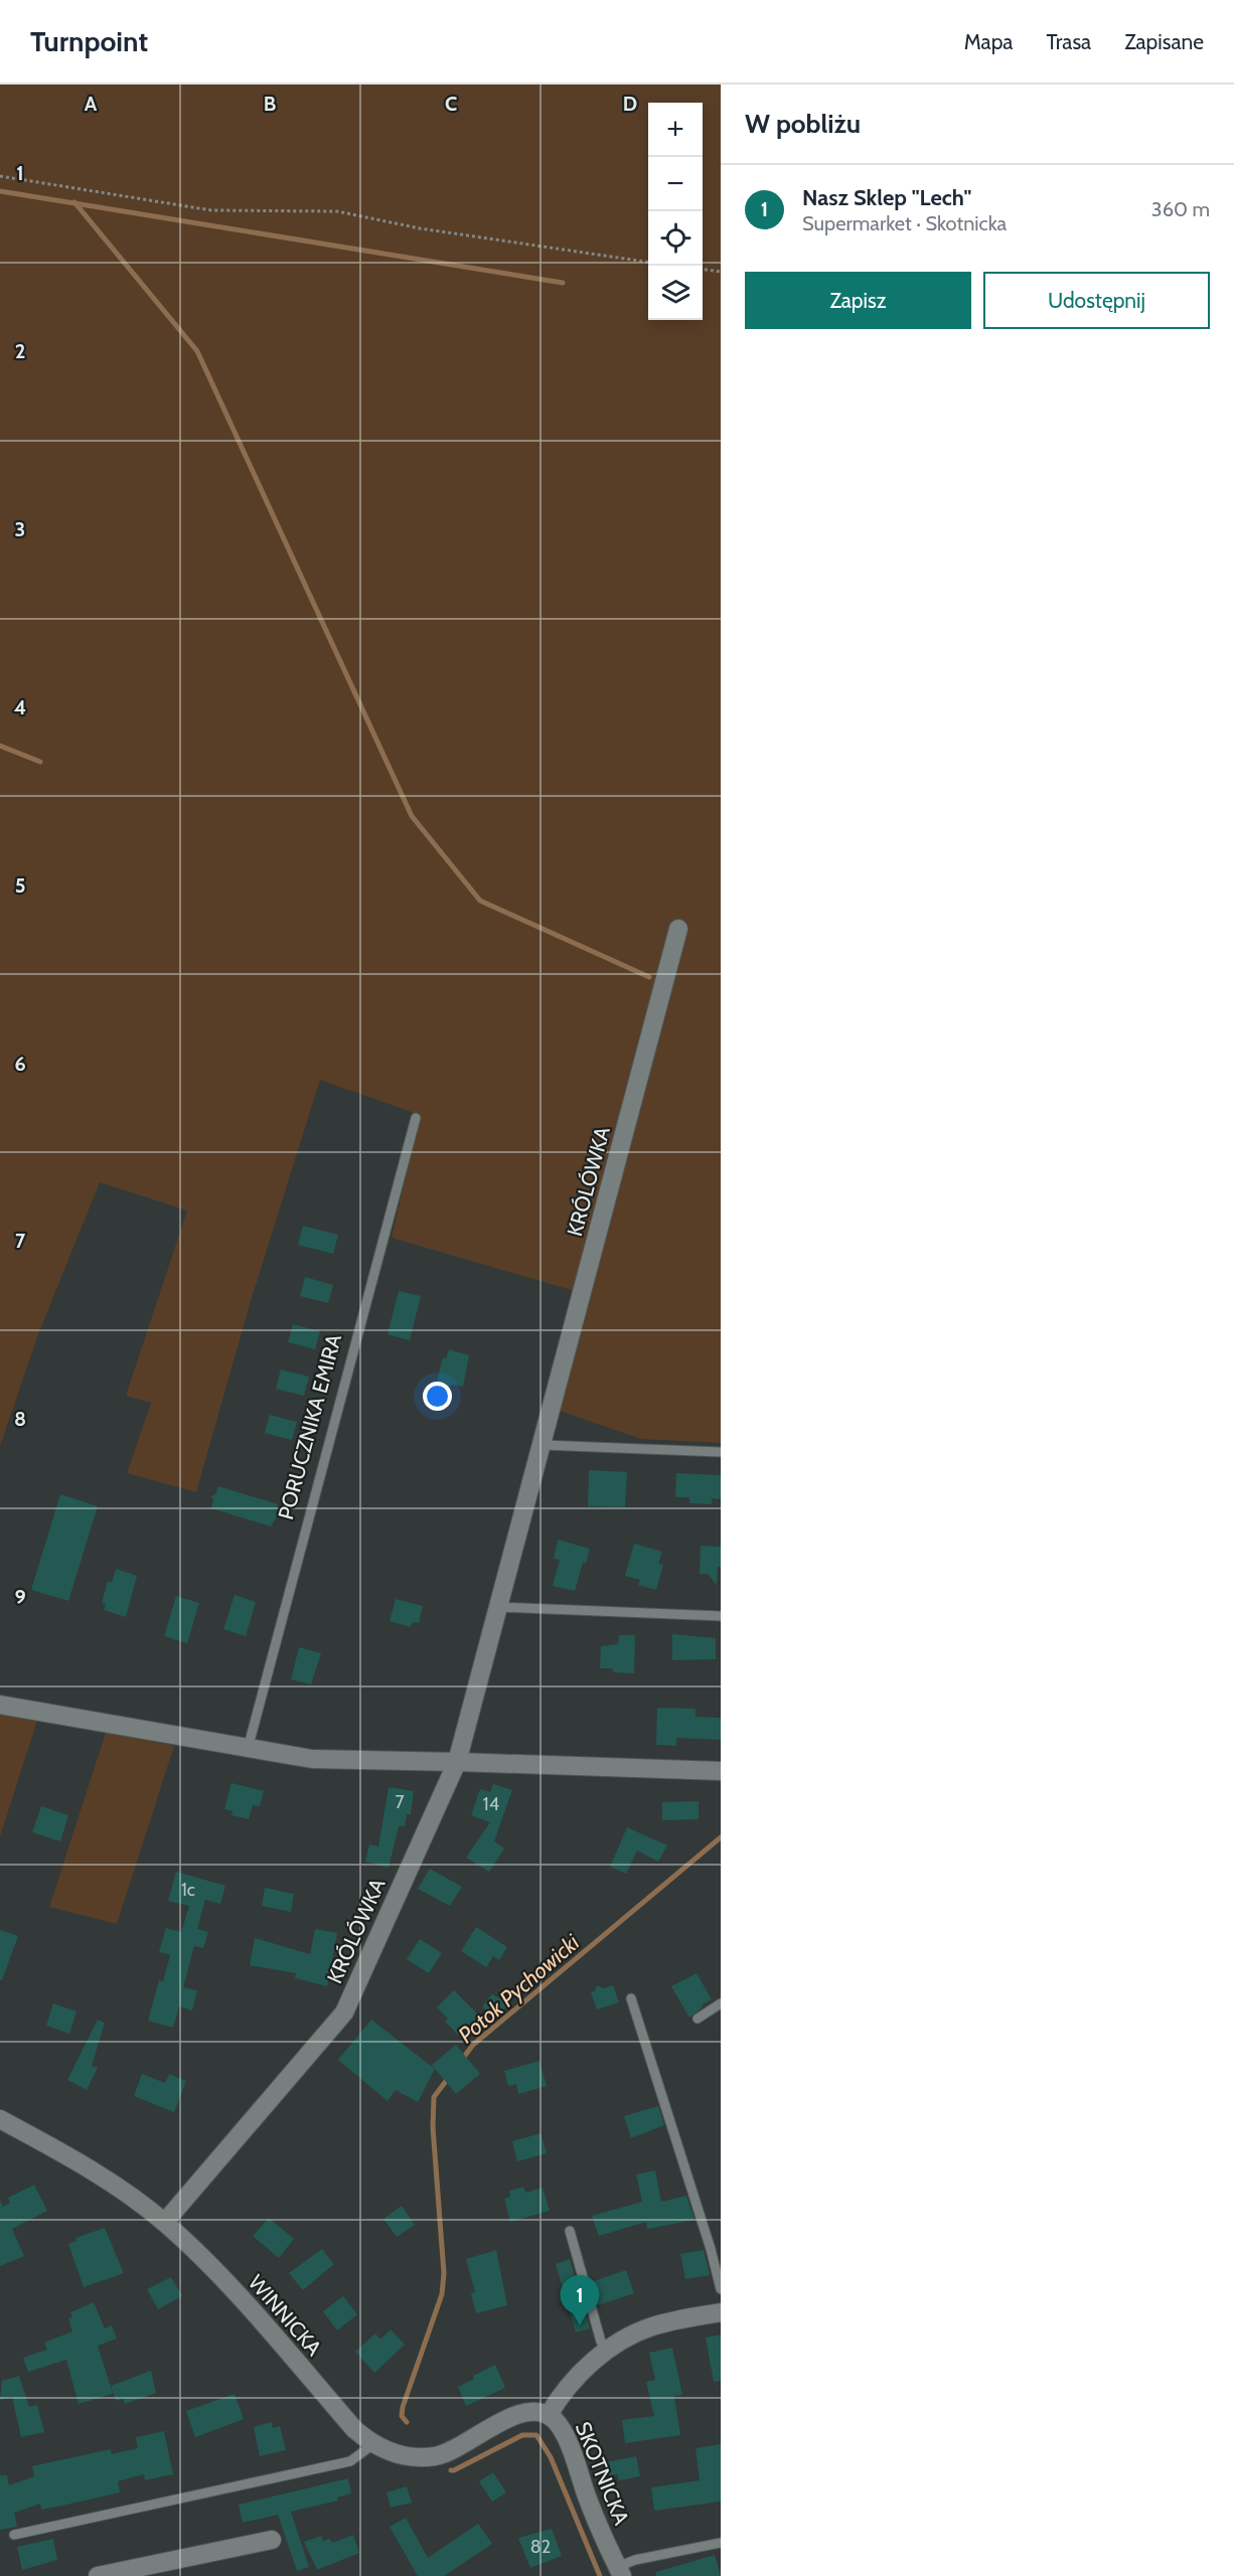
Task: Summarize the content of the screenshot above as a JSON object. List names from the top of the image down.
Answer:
{
  "streets": {
    "street": ["KRÓLÓWKA", "WINNICKA", "SKOTNICKA"],
    "lane": ["PORUCZNIKA EMIRA"]
  },
  "crossings": [
    ["KRÓLÓWKA", "WINNICKA"],
    ["WINNICKA", "SKOTNICKA"]
  ],
  "water": ["Potok Pychowicki"],
  "house_numbers": [
    "7",
    "14",
    "1c",
    "82"
  ],
  "page": {
    "header": "Turnpoint",
    "nav": ["Mapa", "Trasa", "Zapisane"],
    "heading": "W pobliżu",
    "map_buttons": ["+", "−"],
    "list": [
      {
        "mark": "1",
        "name": "Nasz Sklep \"Lech\"",
        "note": "Supermarket · Skotnicka",
        "value": "360 m"
      }
    ],
    "buttons": ["Zapisz", "Udostępnij"],
    "pins": "1"
  },
  "grid": {
    "columns": [
      "A",
      "B",
      "C",
      "D"
    ],
    "rows": [
      "1",
      "2",
      "3",
      "4",
      "5",
      "6",
      "7",
      "8",
      "9"
    ]
  }
}
